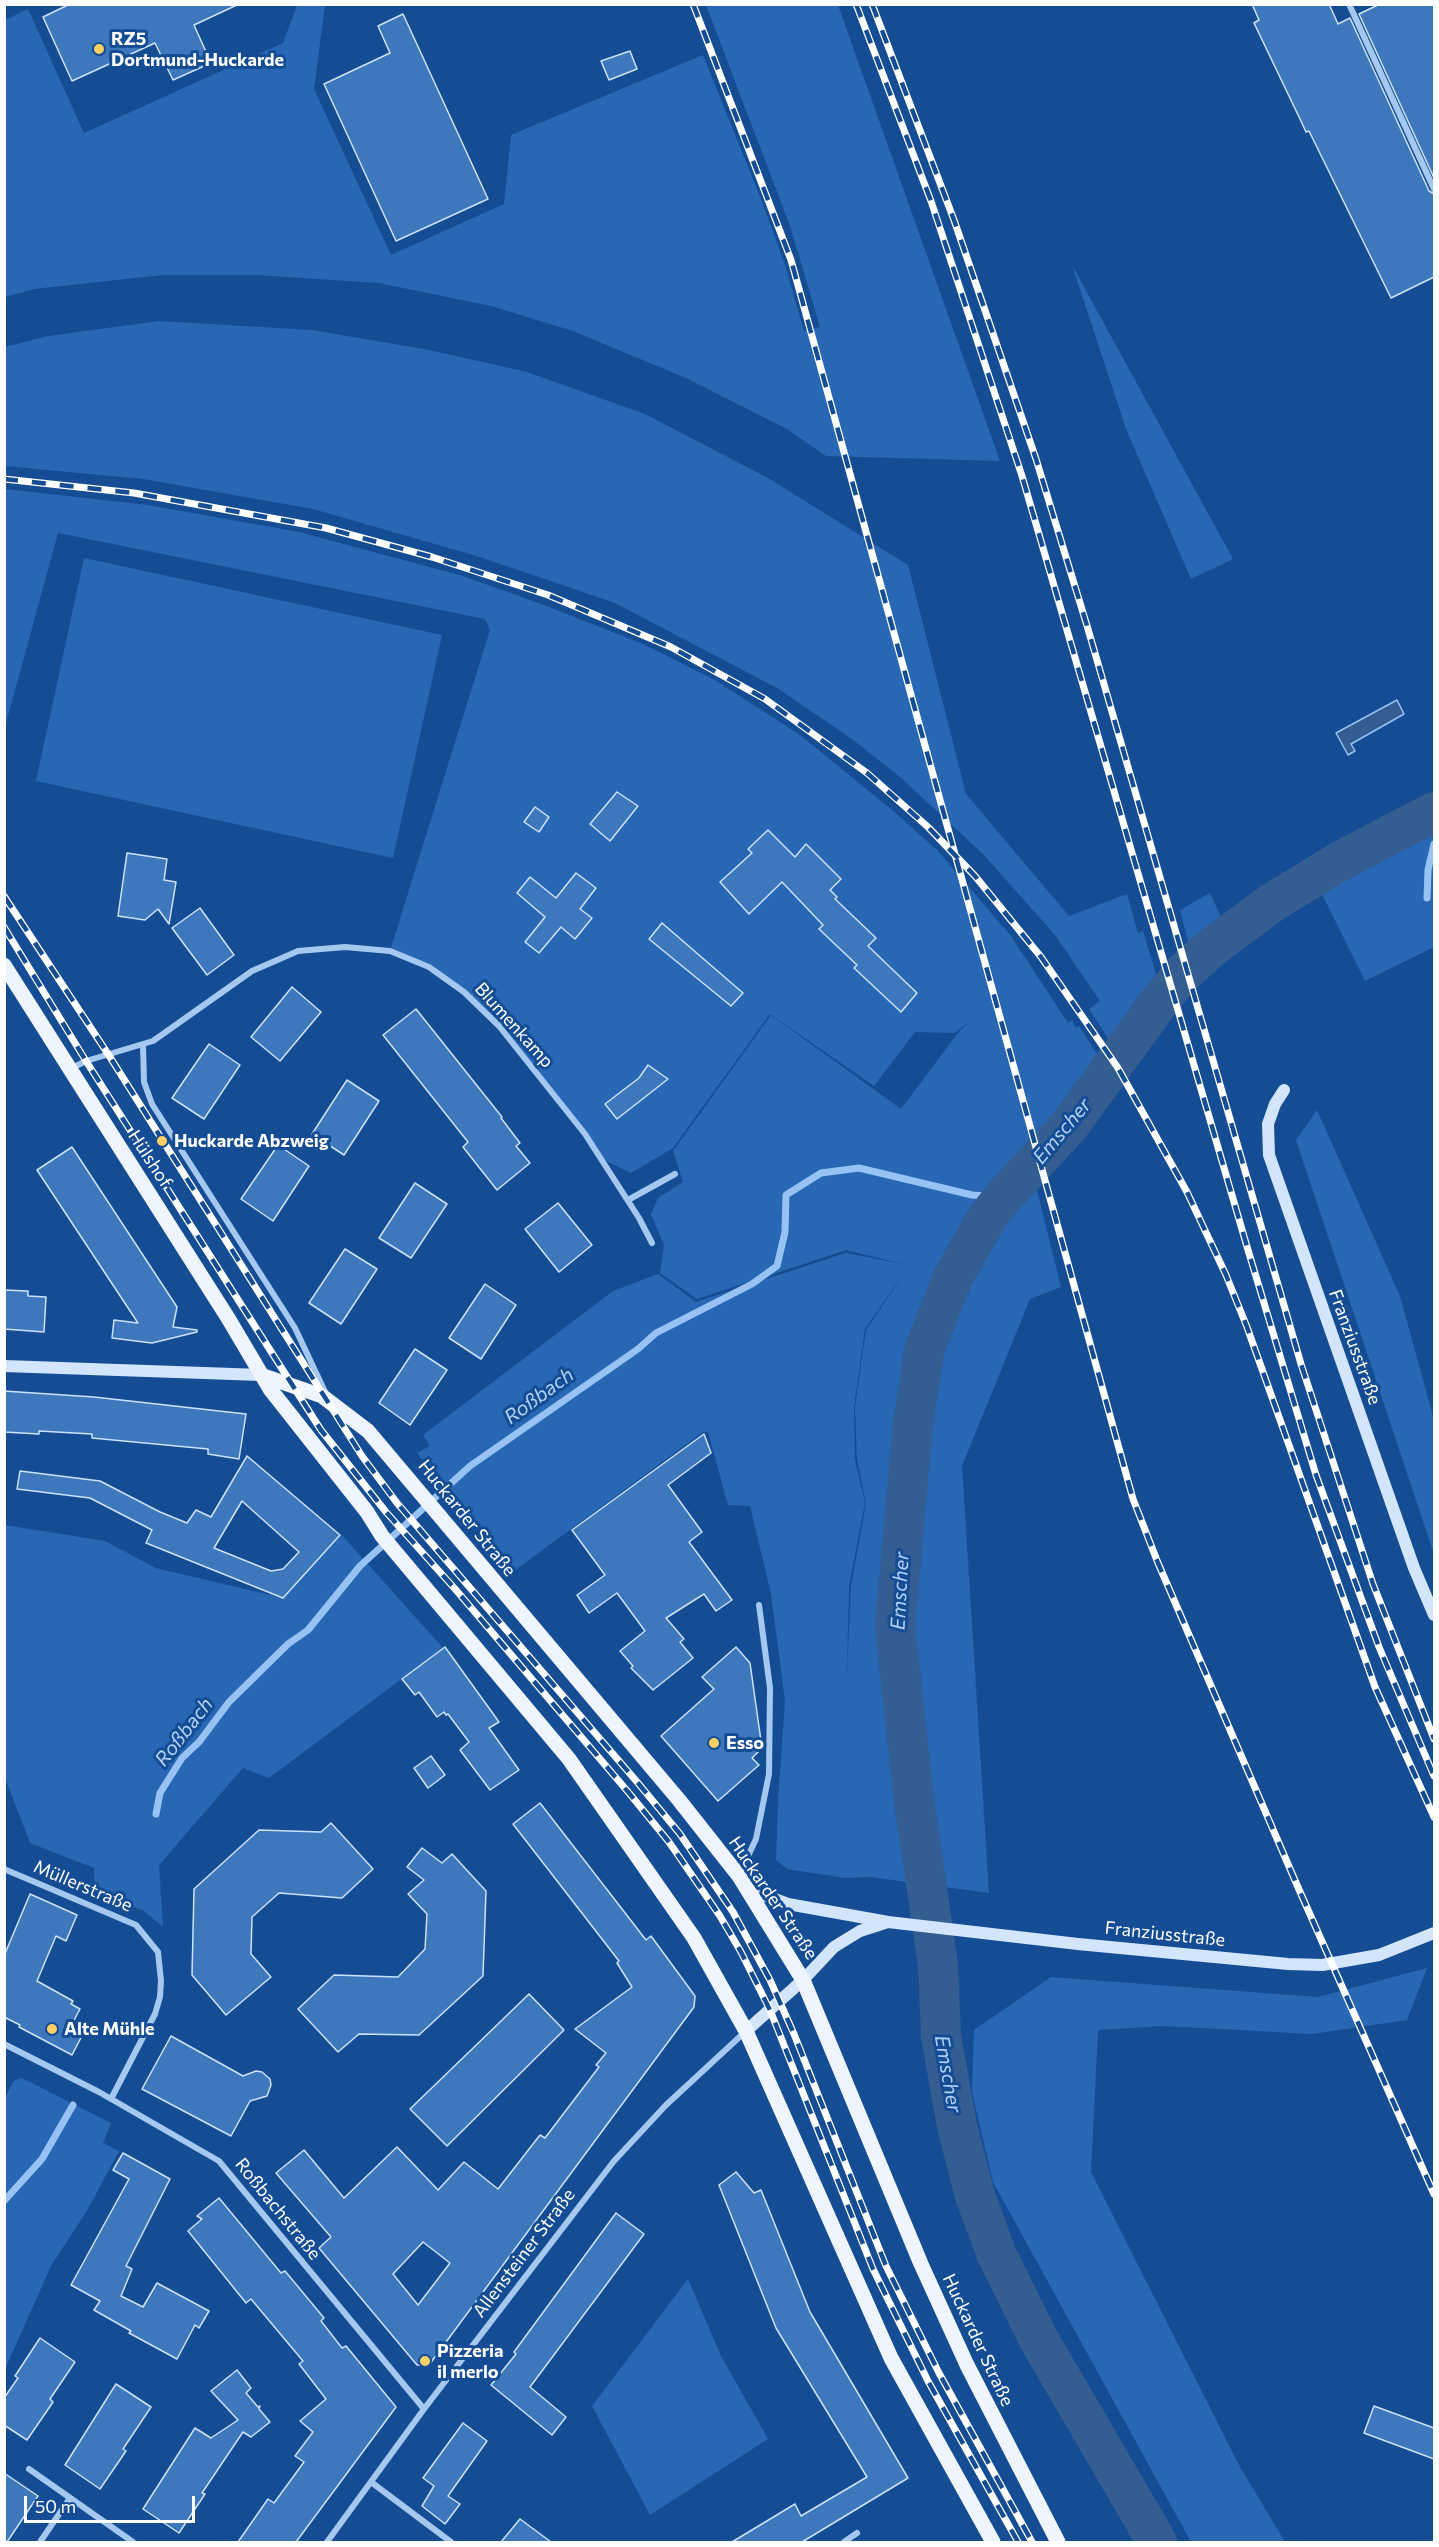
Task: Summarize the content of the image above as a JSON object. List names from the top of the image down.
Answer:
{
  "streets": {
    "main road": ["Hülshof", "Huckarder Straße"],
    "street": [
      "Blumenkamp",
      "Franziusstraße",
      "Müllerstraße",
      "Roßbachstraße",
      "Allensteiner Straße"
    ]
  },
  "crossings": [
    ["Blumenkamp", "Hülshof"],
    ["Hülshof", "Huckarder Straße"],
    ["Franziusstraße", "Huckarder Straße"],
    ["Franziusstraße", "Allensteiner Straße"],
    ["Müllerstraße", "Roßbachstraße"],
    ["Roßbachstraße", "Allensteiner Straße"]
  ],
  "water": ["Emscher", "Roßbach"],
  "places": [
    "RZ5 Dortmund-Huckarde",
    "Huckarde Abzweig",
    "Esso",
    "Alte Mühle",
    "Pizzeria il merlo"
  ],
  "scale_bar": "50 m"
}
